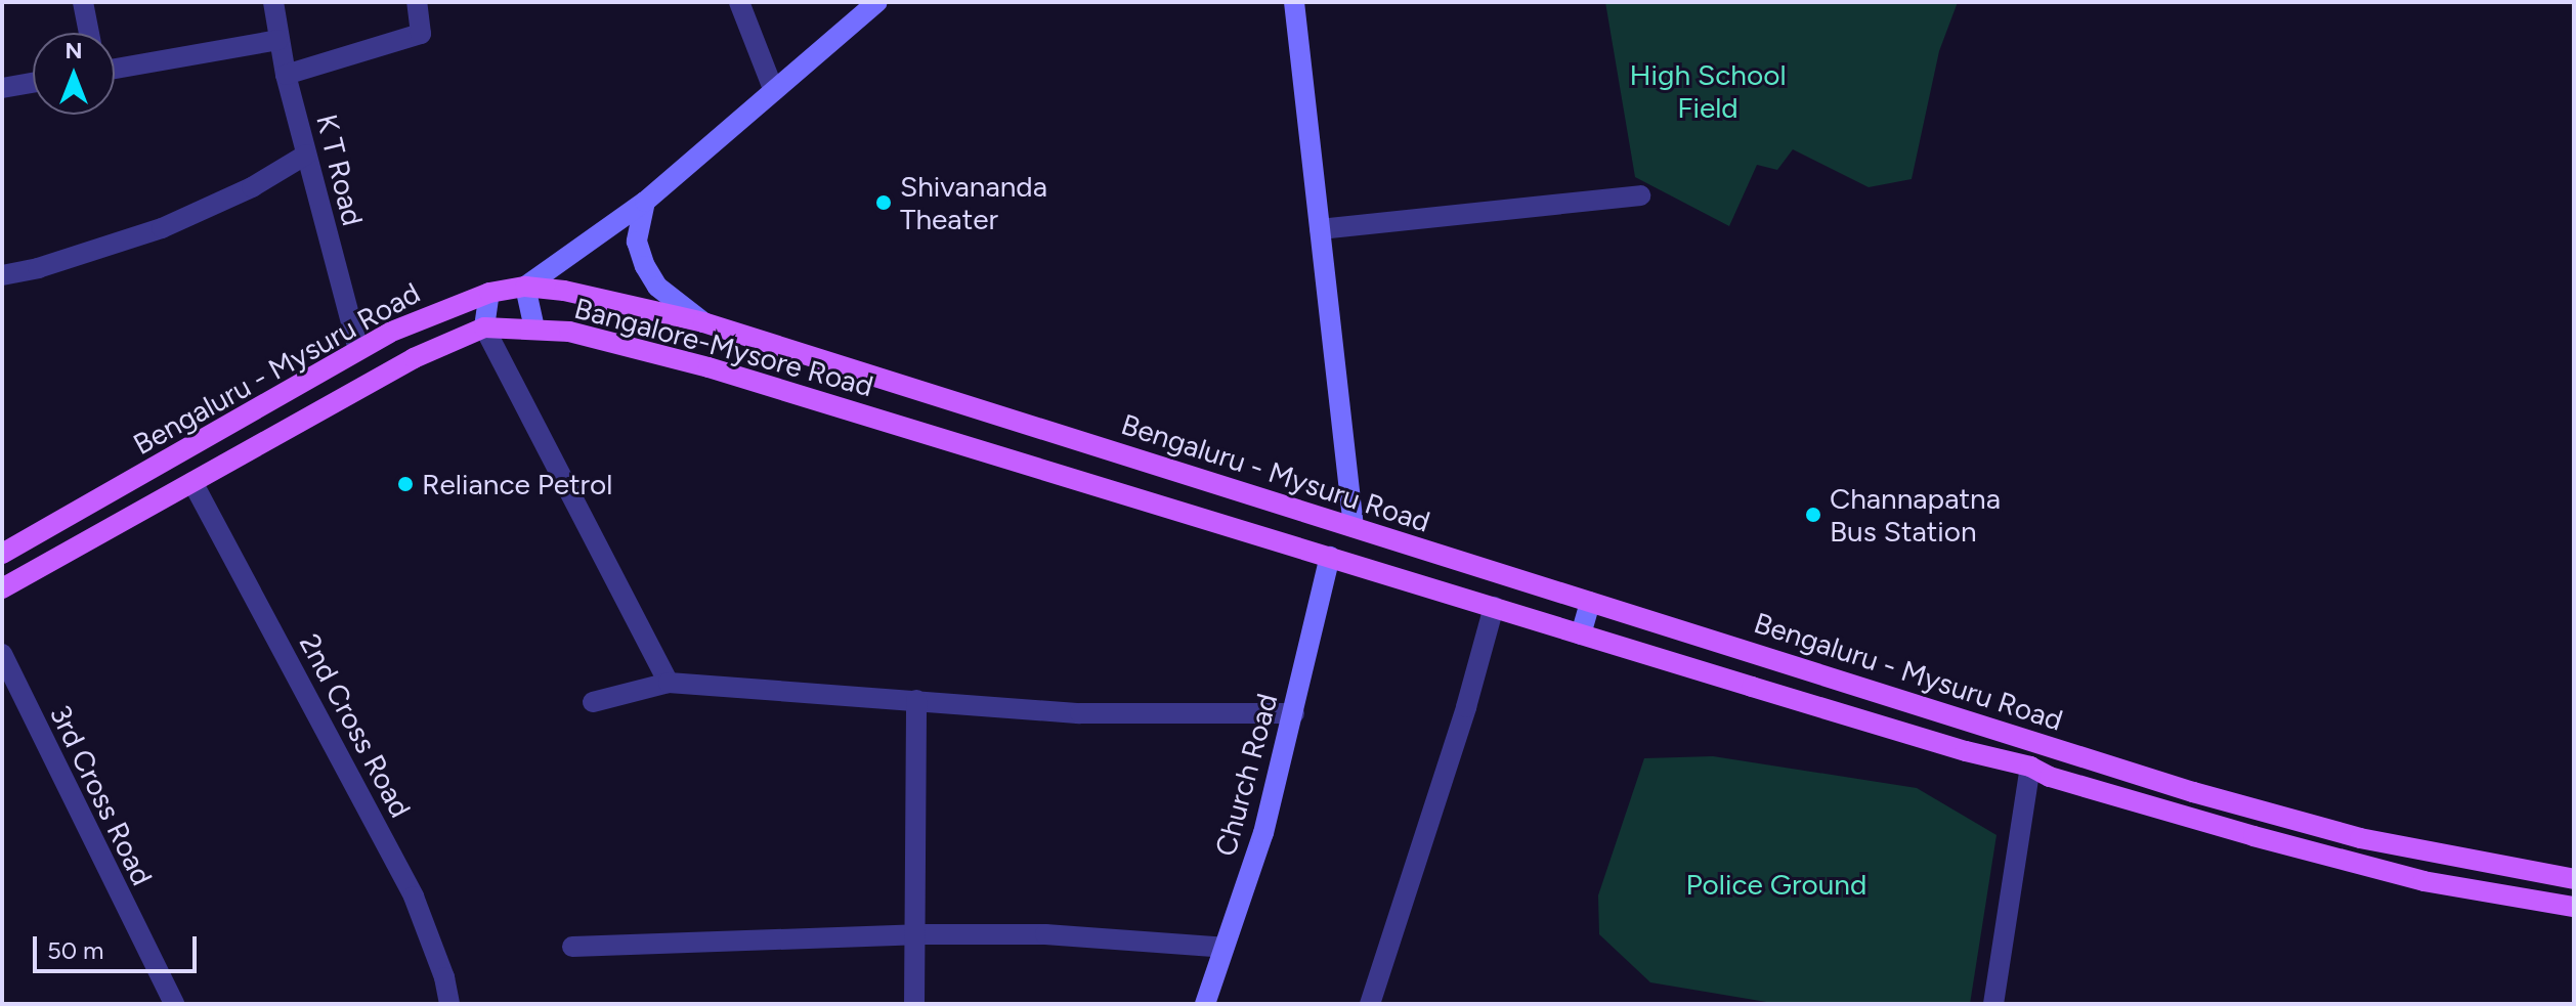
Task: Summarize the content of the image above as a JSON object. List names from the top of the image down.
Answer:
{
  "streets": {
    "main road": ["Bangalore-Mysore Road", "Bengaluru - Mysuru Road"],
    "street": [
      "K T Road",
      "2nd Cross Road",
      "Church Road",
      "3rd Cross Road"
    ]
  },
  "crossings": [
    ["K T Road", "Bengaluru - Mysuru Road"],
    ["Bangalore-Mysore Road", "Bengaluru - Mysuru Road"],
    ["Bangalore-Mysore Road", "2nd Cross Road"],
    ["Bangalore-Mysore Road", "Church Road"],
    ["Bengaluru - Mysuru Road", "Church Road"]
  ],
  "parks": ["High School Field", "Police Ground"],
  "places": ["Shivananda Theater", "Reliance Petrol", "Channapatna Bus Station"],
  "scale_bar": "50 m",
  "north": "top"
}
